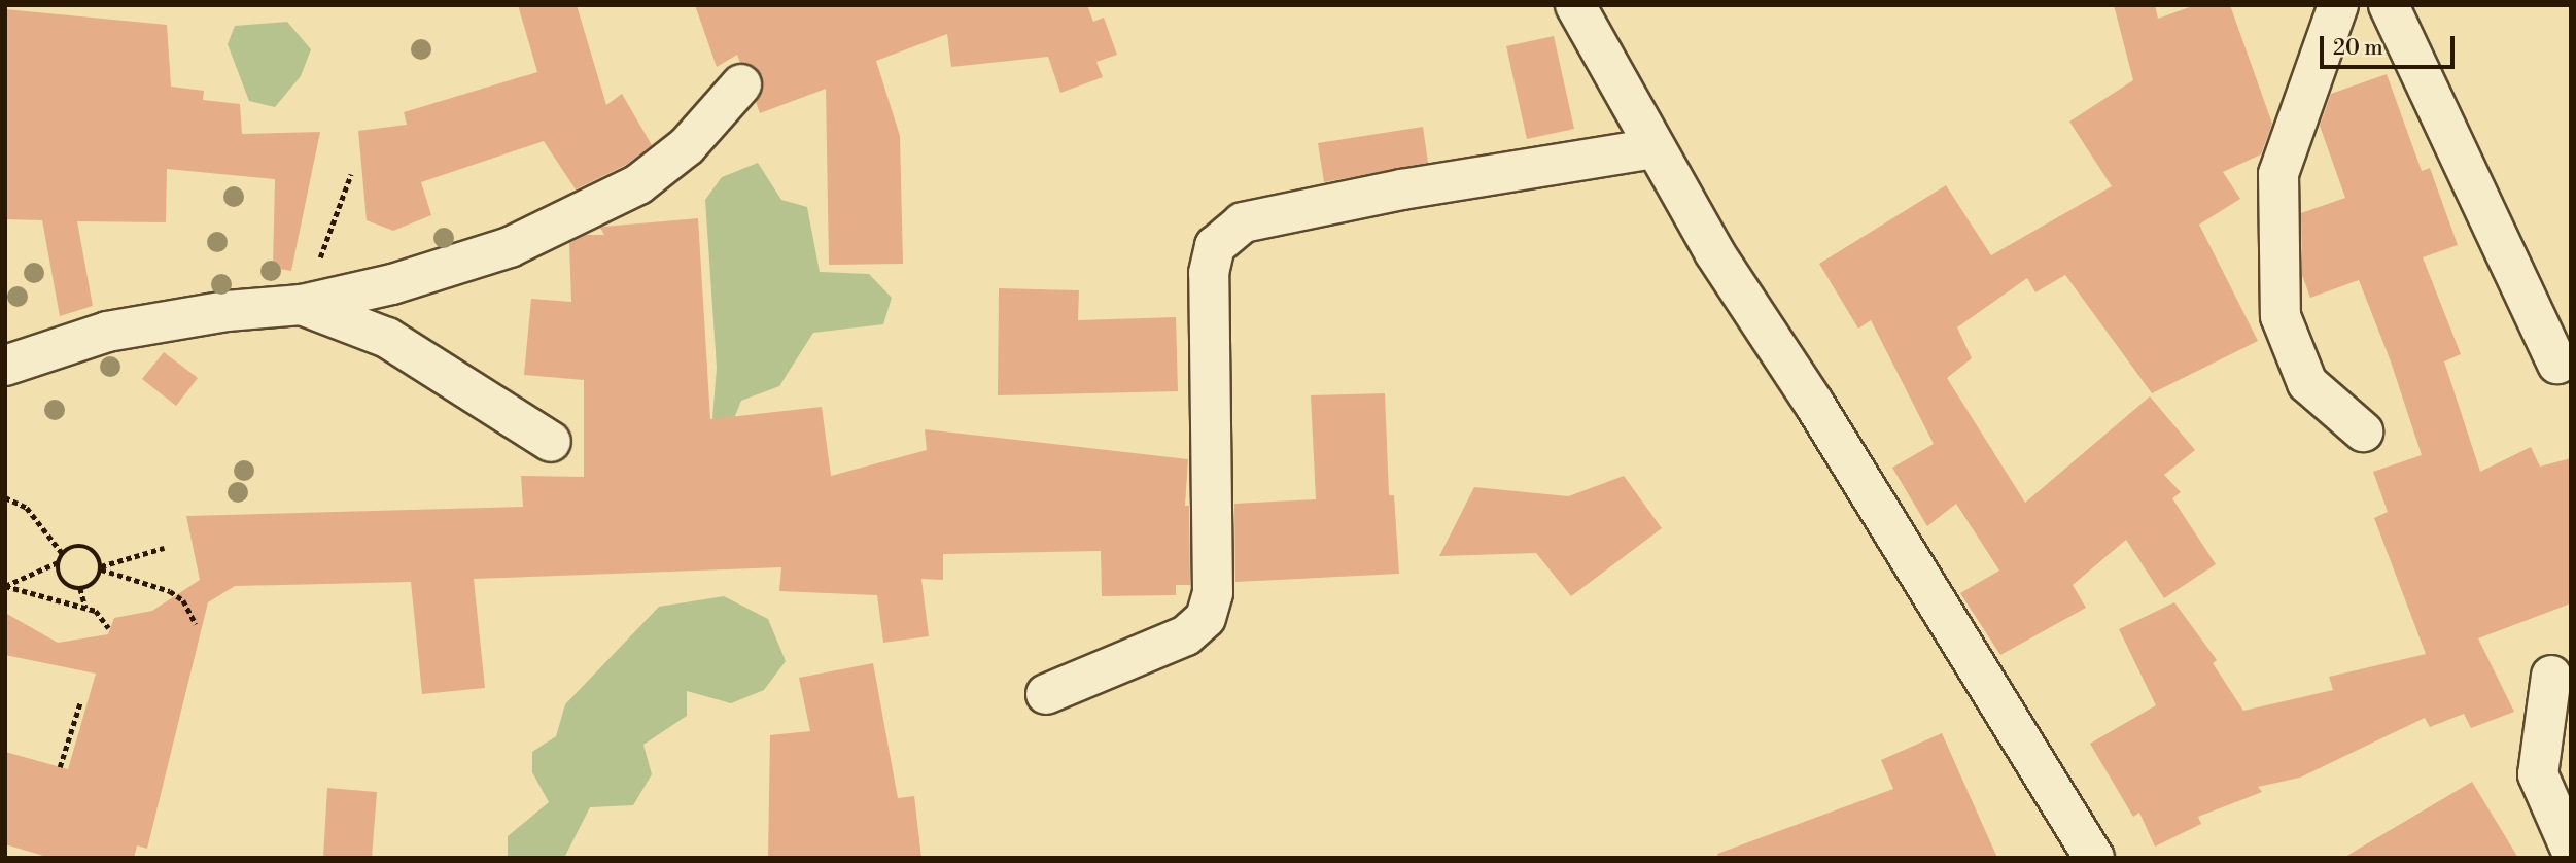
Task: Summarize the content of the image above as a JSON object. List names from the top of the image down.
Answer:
{
  "scale_bar": "20 m"
}
